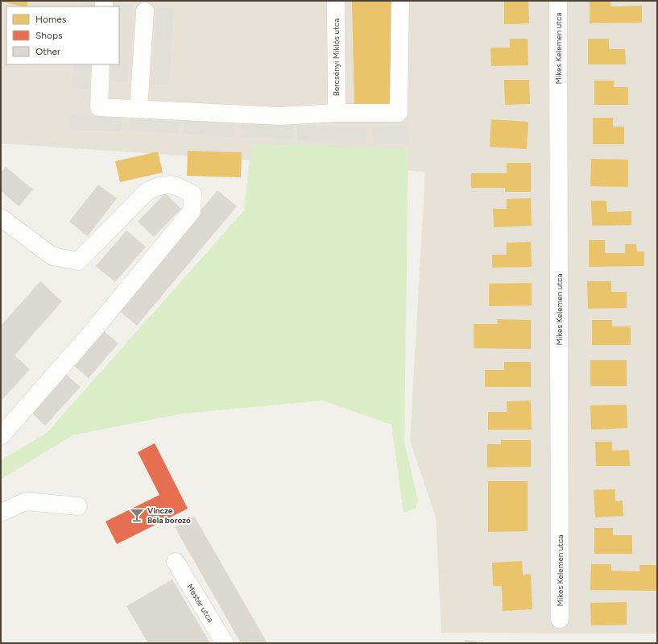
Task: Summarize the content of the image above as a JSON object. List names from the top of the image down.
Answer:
{
  "streets": {
    "street": ["Mikes Kelemen utca", "Bercsényi Miklós utca", "Mester utca"]
  },
  "places": {
    "bar": ["Vincze Béla borozó"]
  },
  "legend": ["Homes", "Shops", "Other"]
}
